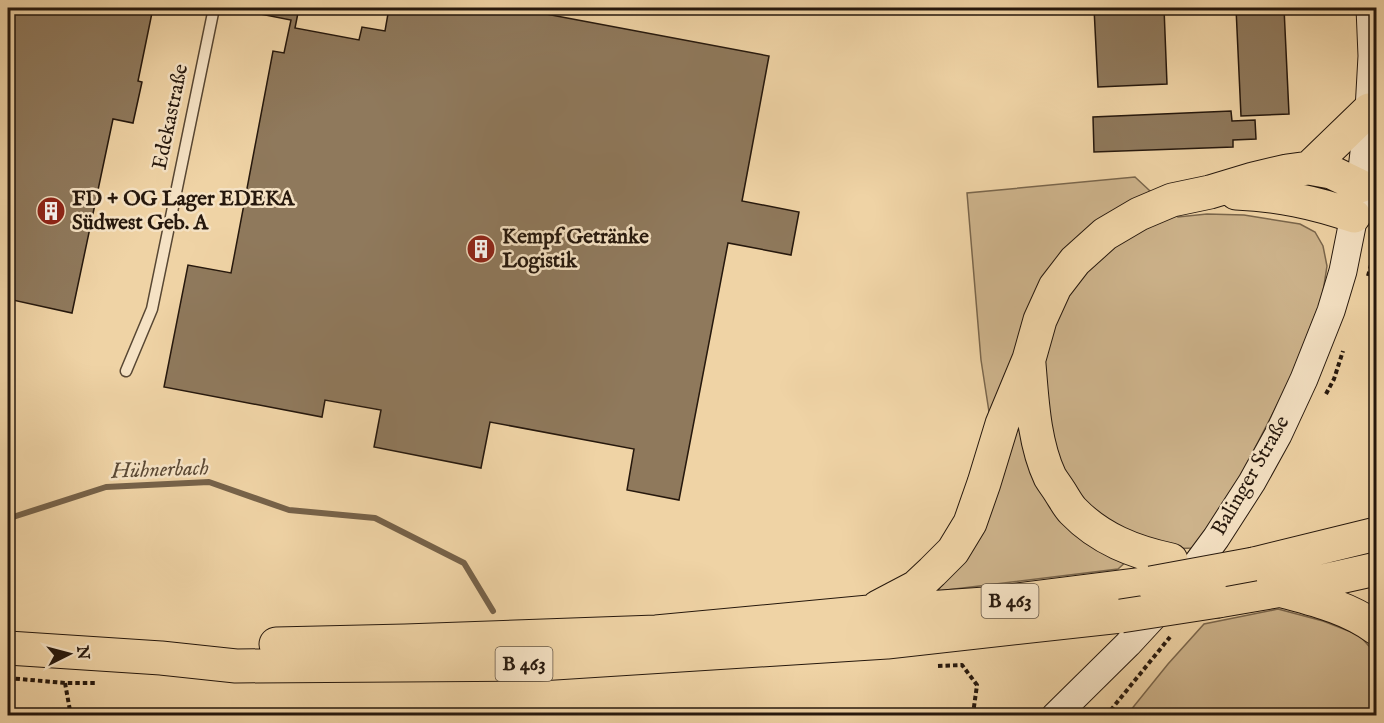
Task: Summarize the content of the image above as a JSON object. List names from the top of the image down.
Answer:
{
  "streets": {
    "highway": ["B 463"],
    "main road": ["Balinger Straße"],
    "lane": ["Edekastraße"]
  },
  "water": ["Hühnerbach"],
  "places": {
    "building": ["FD + OG Lager EDEKA Südwest Geb. A", "Kempf Getränke Logistik"]
  },
  "north": "right"
}
